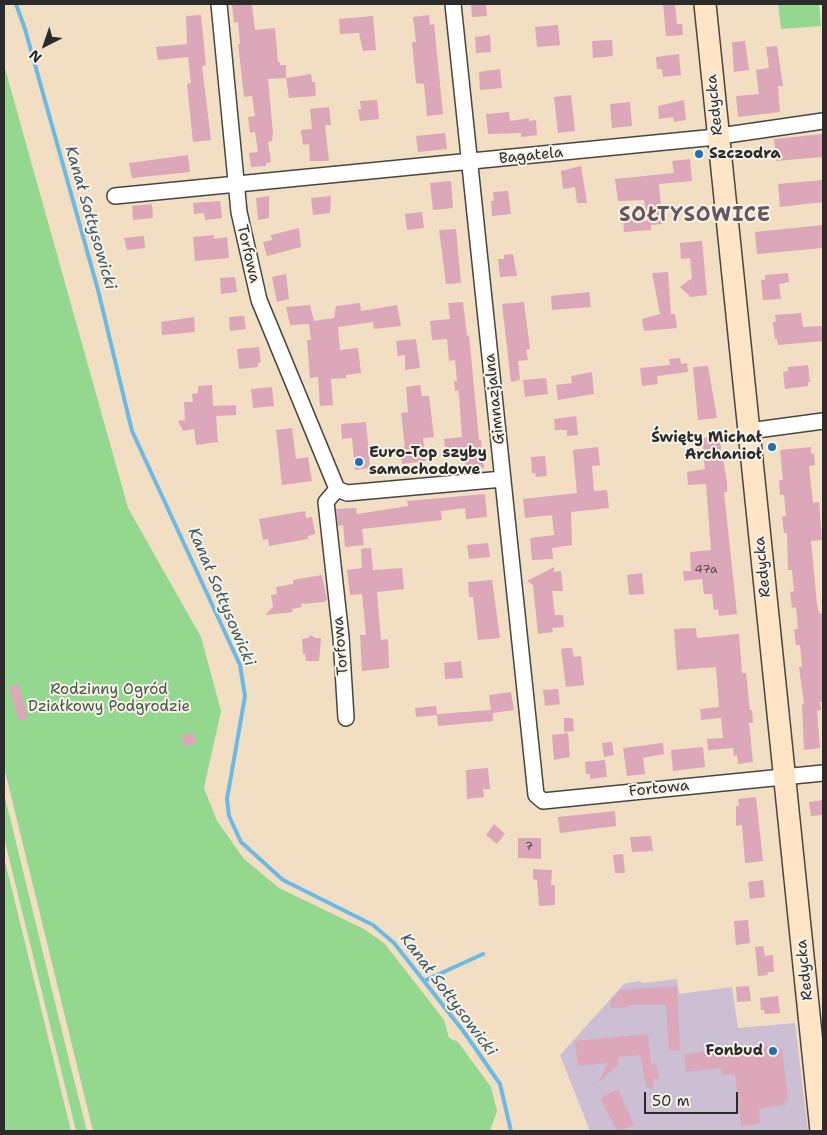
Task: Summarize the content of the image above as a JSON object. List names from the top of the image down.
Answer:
{
  "streets": {
    "street": [
      "Redycka",
      "Bagatela",
      "Torfowa",
      "Gimnazjalna",
      "Fortowa"
    ]
  },
  "crossings": [
    ["Redycka", "Bagatela"],
    ["Redycka", "Fortowa"],
    ["Bagatela", "Torfowa"],
    ["Bagatela", "Gimnazjalna"],
    ["Gimnazjalna", "Fortowa"]
  ],
  "districts": ["SOŁTYSOWICE"],
  "water": ["Kanał Sołtysowicki"],
  "parks": ["Rodzinny Ogród Działkowy Podgrodzie"],
  "places": [
    "Szczodra",
    "Święty Michał Archanioł",
    "Euro-Top szyby samochodowe",
    "Fonbud"
  ],
  "house_numbers": ["47a", "7"],
  "scale_bar": "50 m",
  "north": "bottom left"
}
